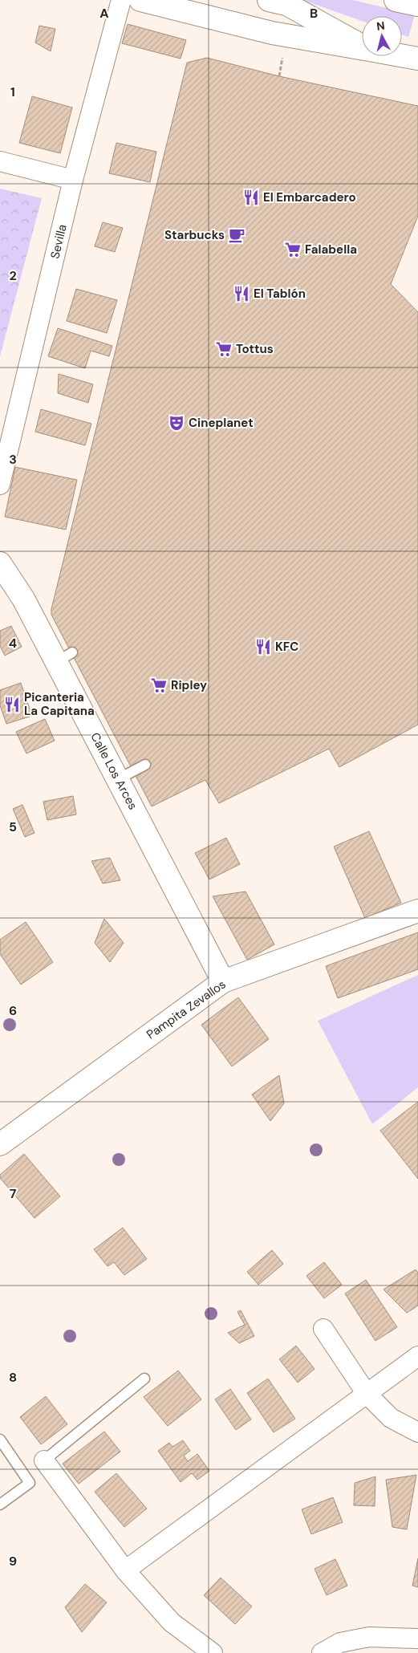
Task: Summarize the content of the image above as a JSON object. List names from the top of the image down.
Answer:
{
  "streets": {
    "street": ["Sevilla", "Calle Los Arces", "Pampita Zevallos"]
  },
  "crossings": [
    ["Calle Los Arces", "Pampita Zevallos"]
  ],
  "places": {
    "restaurant": [
      "El Embarcadero",
      "El Tablón",
      "KFC",
      "Picanteria La Capitana"
    ],
    "cafe": ["Starbucks"],
    "supermarket": ["Falabella", "Tottus", "Ripley"],
    "theatre": ["Cineplanet"]
  },
  "north": "top",
  "grid": {
    "columns": ["A", "B"],
    "rows": [
      "1",
      "2",
      "3",
      "4",
      "5",
      "6",
      "7",
      "8",
      "9"
    ]
  }
}
